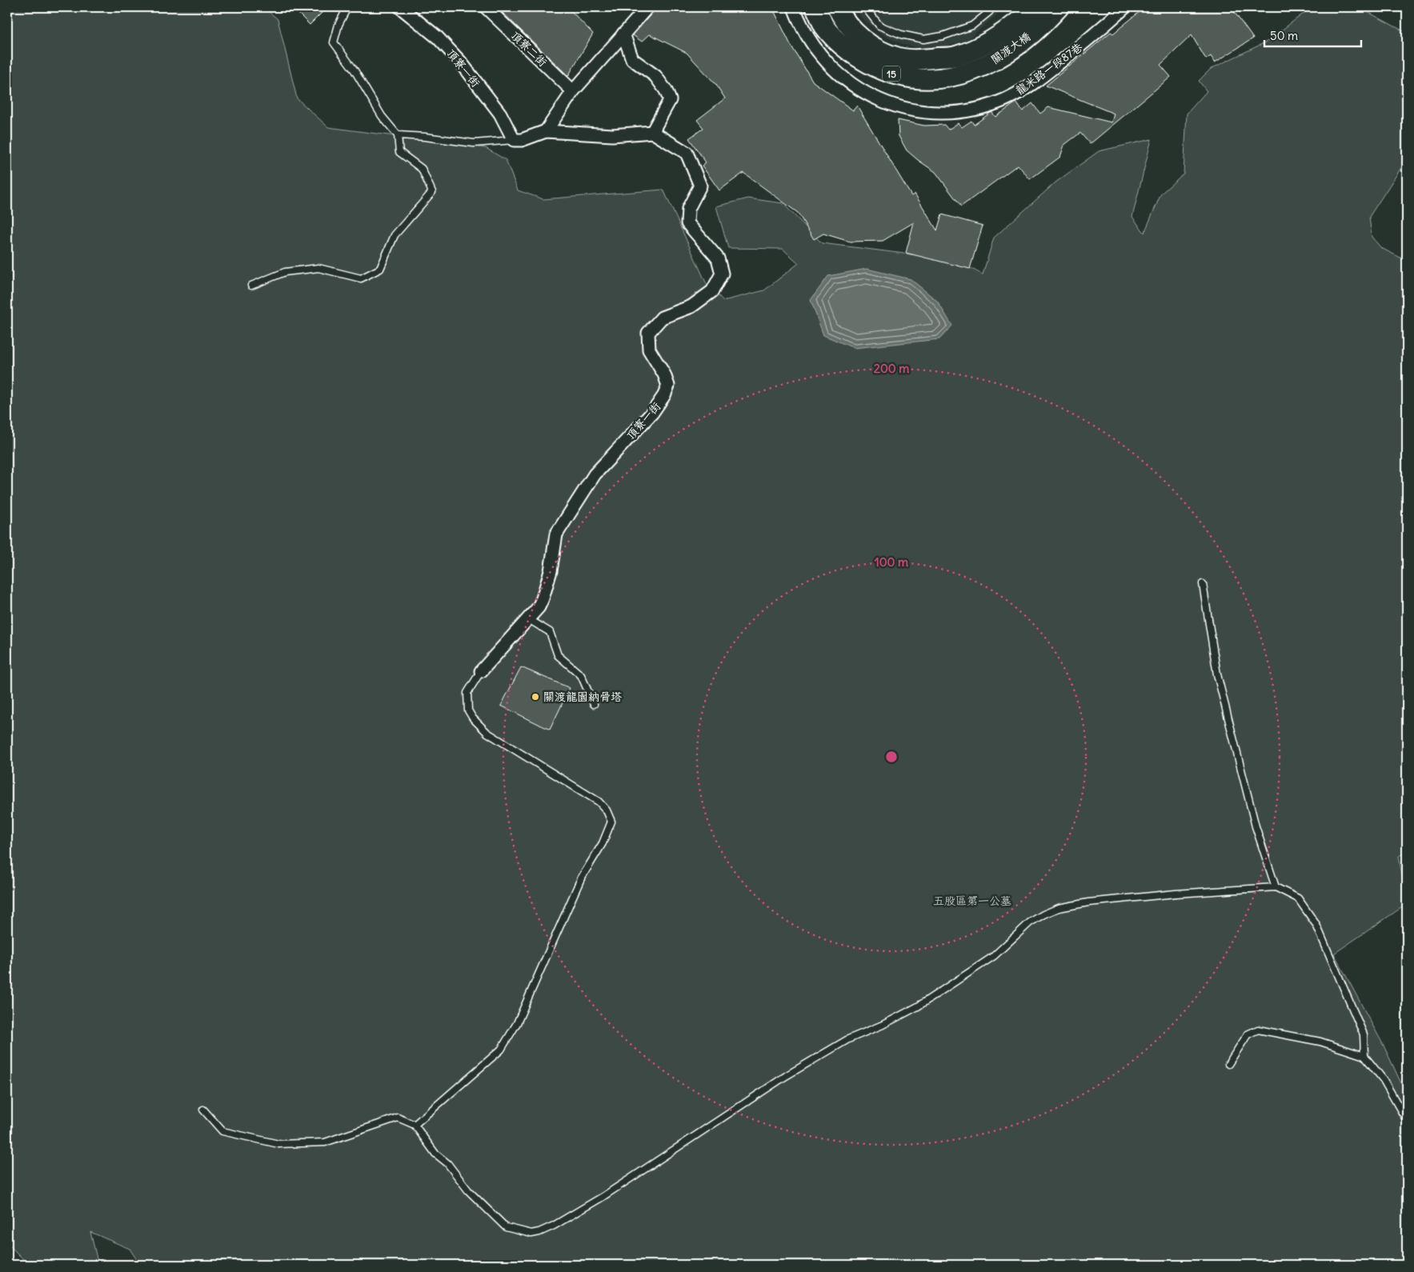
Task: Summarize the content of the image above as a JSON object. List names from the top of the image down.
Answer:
{
  "streets": {
    "main road": ["關渡大橋", "15"],
    "street": ["頂寮二街", "頂寮一街", "龍米路一段87巷"]
  },
  "parks": ["五股區第一公墓"],
  "places": ["關渡龍園納骨塔"],
  "scale_bar": "50 m",
  "rings": ["200 m", "100 m"]
}
